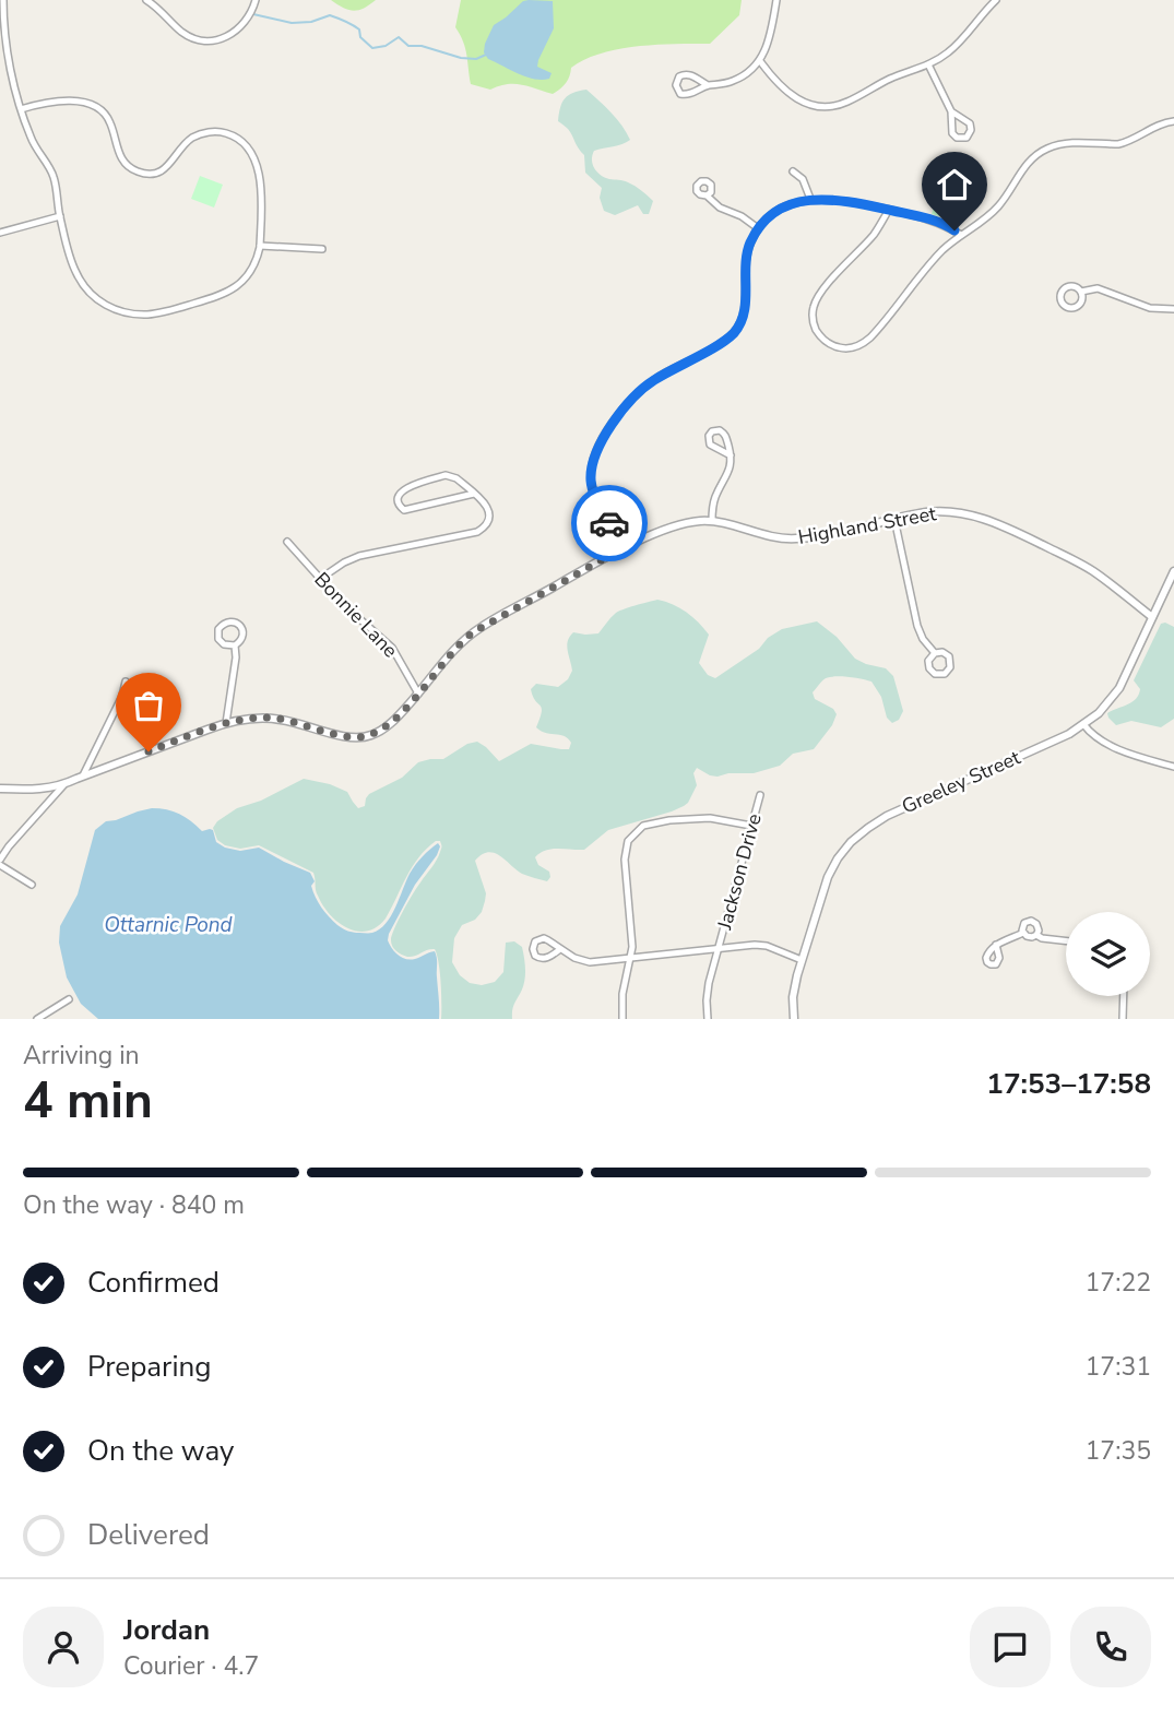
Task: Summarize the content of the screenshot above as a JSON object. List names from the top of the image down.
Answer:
{
  "streets": {
    "street": [
      "Highland Street",
      "Bonnie Lane",
      "Greeley Street",
      "Jackson Drive"
    ]
  },
  "crossings": [
    ["Highland Street", "Bonnie Lane"],
    ["Highland Street", "Greeley Street"]
  ],
  "water": ["Ottarnic Pond"],
  "page": {
    "heading": ["4 min", "Arriving in", "17:53–17:58"],
    "panel": ["Jordan", "Courier · 4.7"],
    "bar": "On the way · 840 m",
    "list": [
      ["Confirmed", "17:22"],
      ["Preparing", "17:31"],
      ["On the way", "17:35"],
      "Delivered"
    ]
  }
}
